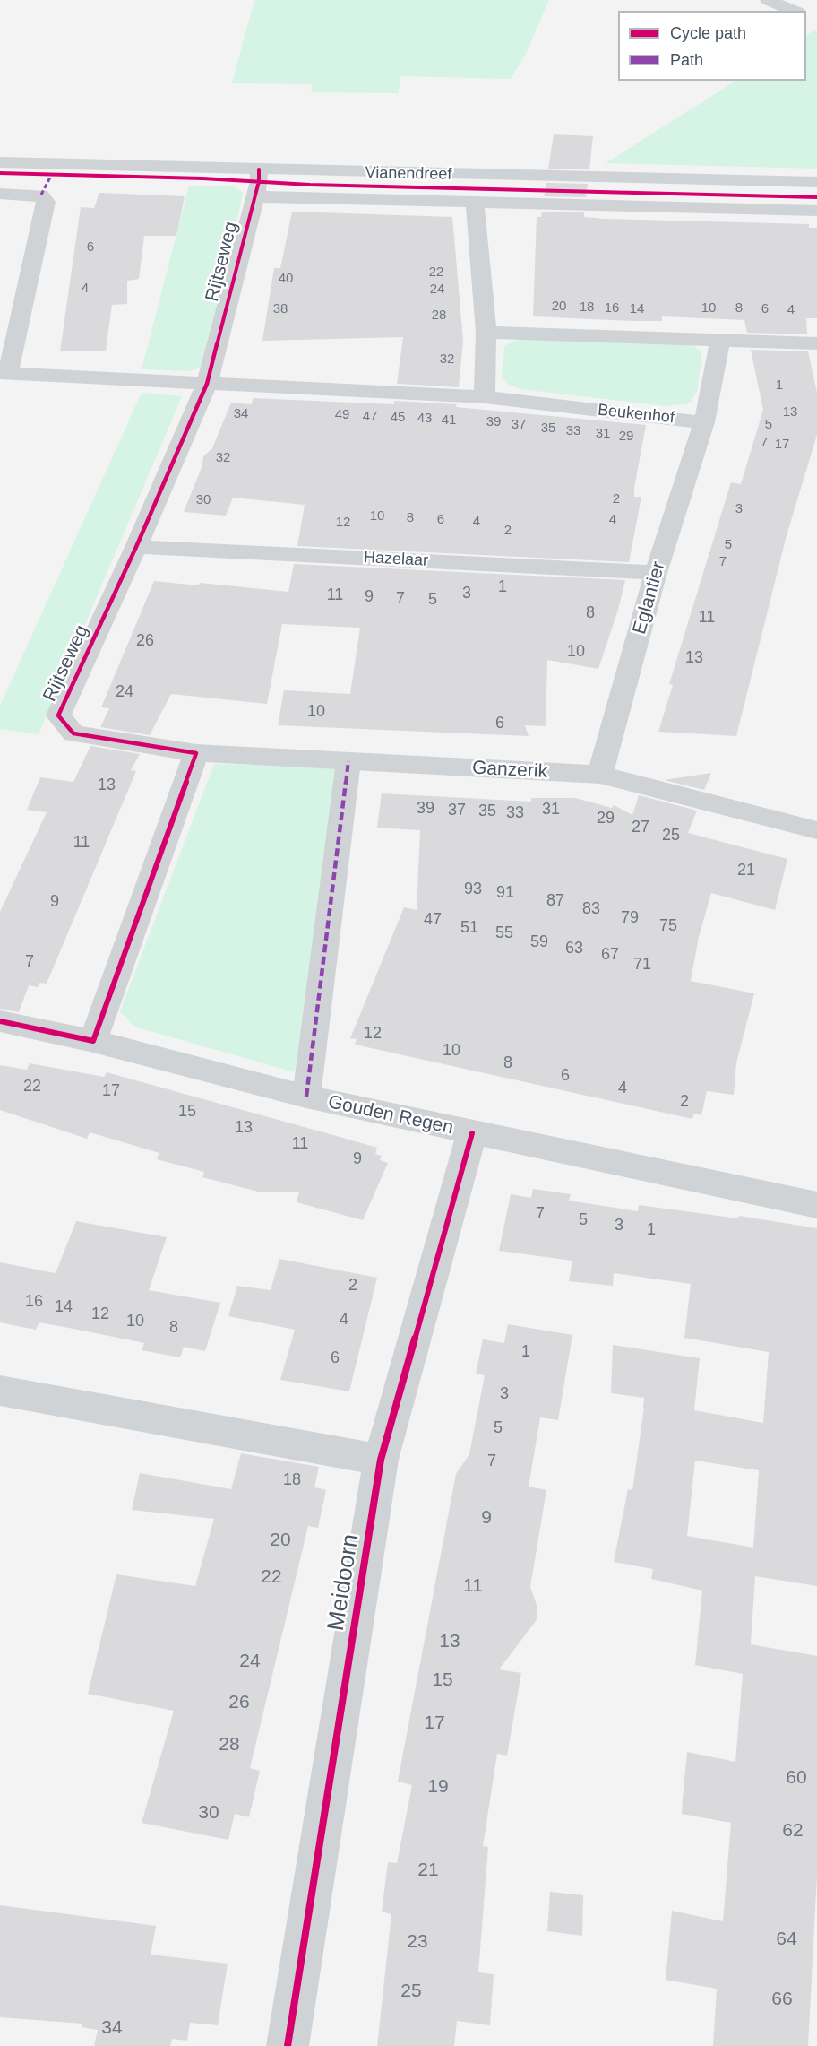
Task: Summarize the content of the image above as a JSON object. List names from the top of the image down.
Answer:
{
  "streets": {
    "street": [
      "Vianendreef",
      "Rijtseweg",
      "Beukenhof",
      "Hazelaar",
      "Eglantier",
      "Ganzerik",
      "Gouden Regen",
      "Meidoorn"
    ]
  },
  "crossings": [
    ["Vianendreef", "Rijtseweg"],
    ["Rijtseweg", "Beukenhof"],
    ["Rijtseweg", "Hazelaar"],
    ["Rijtseweg", "Ganzerik"],
    ["Beukenhof", "Eglantier"],
    ["Hazelaar", "Eglantier"],
    ["Eglantier", "Ganzerik"],
    ["Gouden Regen", "Meidoorn"]
  ],
  "house_numbers": [
    "6",
    "22",
    "40",
    "4",
    "24",
    "20",
    "18",
    "16",
    "10",
    "8",
    "38",
    "14",
    "6",
    "4",
    "28",
    "32",
    "1",
    "13",
    "34",
    "49",
    "47",
    "45",
    "43",
    "41",
    "39",
    "37",
    "5",
    "35",
    "33",
    "31",
    "29",
    "7",
    "17",
    "32",
    "2",
    "30",
    "3",
    "10",
    "8",
    "6",
    "4",
    "4",
    "12",
    "2",
    "5",
    "7",
    "1",
    "3",
    "11",
    "9",
    "7",
    "5",
    "8",
    "11",
    "26",
    "10",
    "13",
    "24",
    "10",
    "6",
    "13",
    "39",
    "31",
    "37",
    "35",
    "33",
    "29",
    "27",
    "25",
    "11",
    "21",
    "93",
    "91",
    "87",
    "9",
    "83",
    "79",
    "47",
    "75",
    "51",
    "55",
    "59",
    "63",
    "67",
    "7",
    "71",
    "12",
    "10",
    "8",
    "6",
    "22",
    "4",
    "17",
    "2",
    "15",
    "13",
    "11",
    "9",
    "7",
    "5",
    "3",
    "1",
    "2",
    "16",
    "14",
    "12",
    "4",
    "10",
    "8",
    "1",
    "6",
    "3",
    "5",
    "7",
    "18",
    "9",
    "20",
    "22",
    "11",
    "13",
    "24",
    "15",
    "26",
    "17",
    "28",
    "60",
    "19",
    "30",
    "62",
    "21",
    "64",
    "23",
    "25",
    "66",
    "34"
  ],
  "legend": ["Cycle path", "Path"]
}
